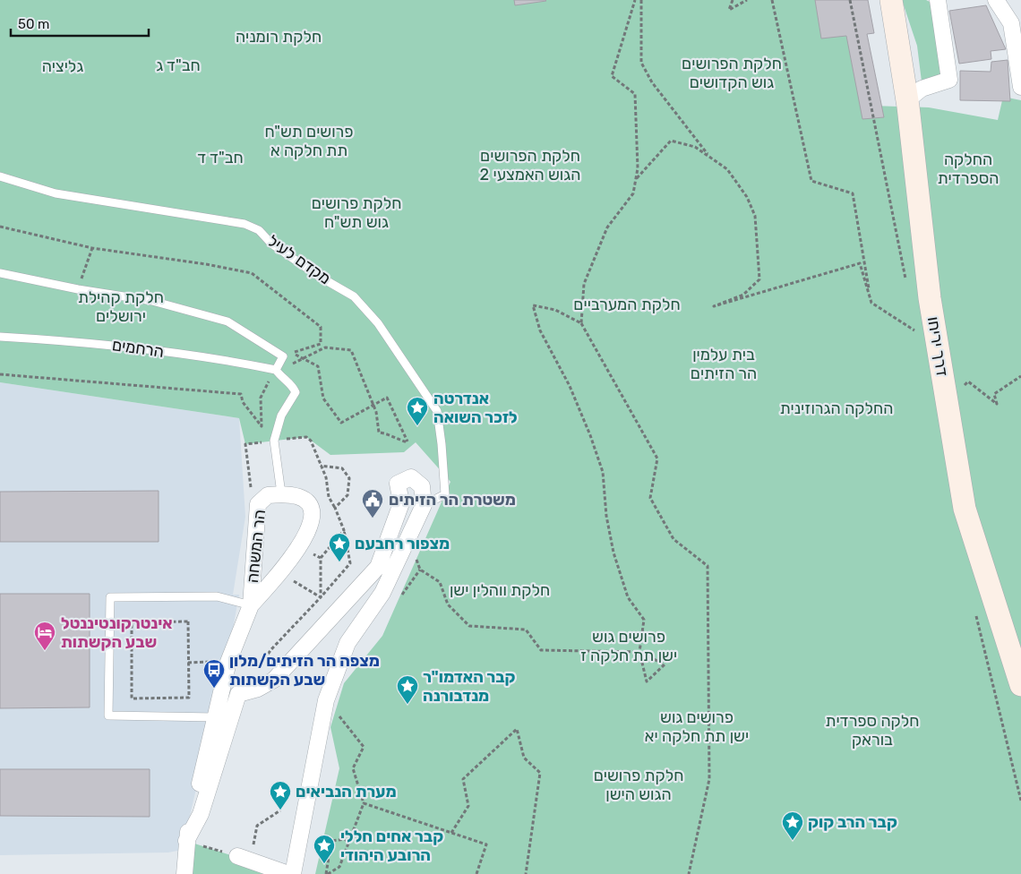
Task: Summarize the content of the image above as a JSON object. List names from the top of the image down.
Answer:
{
  "streets": {
    "main road": ["דרך יריחו"],
    "street": ["הר המשחה"],
    "lane": ["מקדם לעיל", "הרחמים"]
  },
  "parks": [
    "חלקת רומניה",
    "חלקת הפרושים גוש הקדושים",
    "חב\"ד ג",
    "גליציה",
    "פרושים תש\"ח תת חלקה א",
    "חלקת הפרושים הגוש האמצעי 2",
    "חב\"ד ד",
    "החלקה הספרדית",
    "חלקת פרושים גוש תש\"ח",
    "חלקת קהילת ירושלים",
    "חלקת המערביים",
    "בית עלמין הר הזיתים",
    "החלקה הגרוזינית",
    "חלקת ווהלין ישן",
    "פרושים גוש ישן תת חלקה ז",
    "פרושים גוש ישן תת חלקה יא",
    "חלקה ספרדית בוראק",
    "חלקת פרושים הגוש הישן"
  ],
  "places": {
    "place": [
      "אנדרטה לזכר השואה",
      "מצפור רחבעם",
      "קבר האדמו\"ר מנדבורנה",
      "מערת הנביאים",
      "קבר הרב קוק",
      "קבר אחים חללי הרובע היהודי"
    ],
    "public building": ["משטרת הר הזיתים"],
    "hotel": ["אינטרקונטיננטל שבע הקשתות"],
    "bus stop": ["מצפה הר הזיתים/מלון שבע הקשתות"]
  },
  "scale_bar": "50 m"
}
